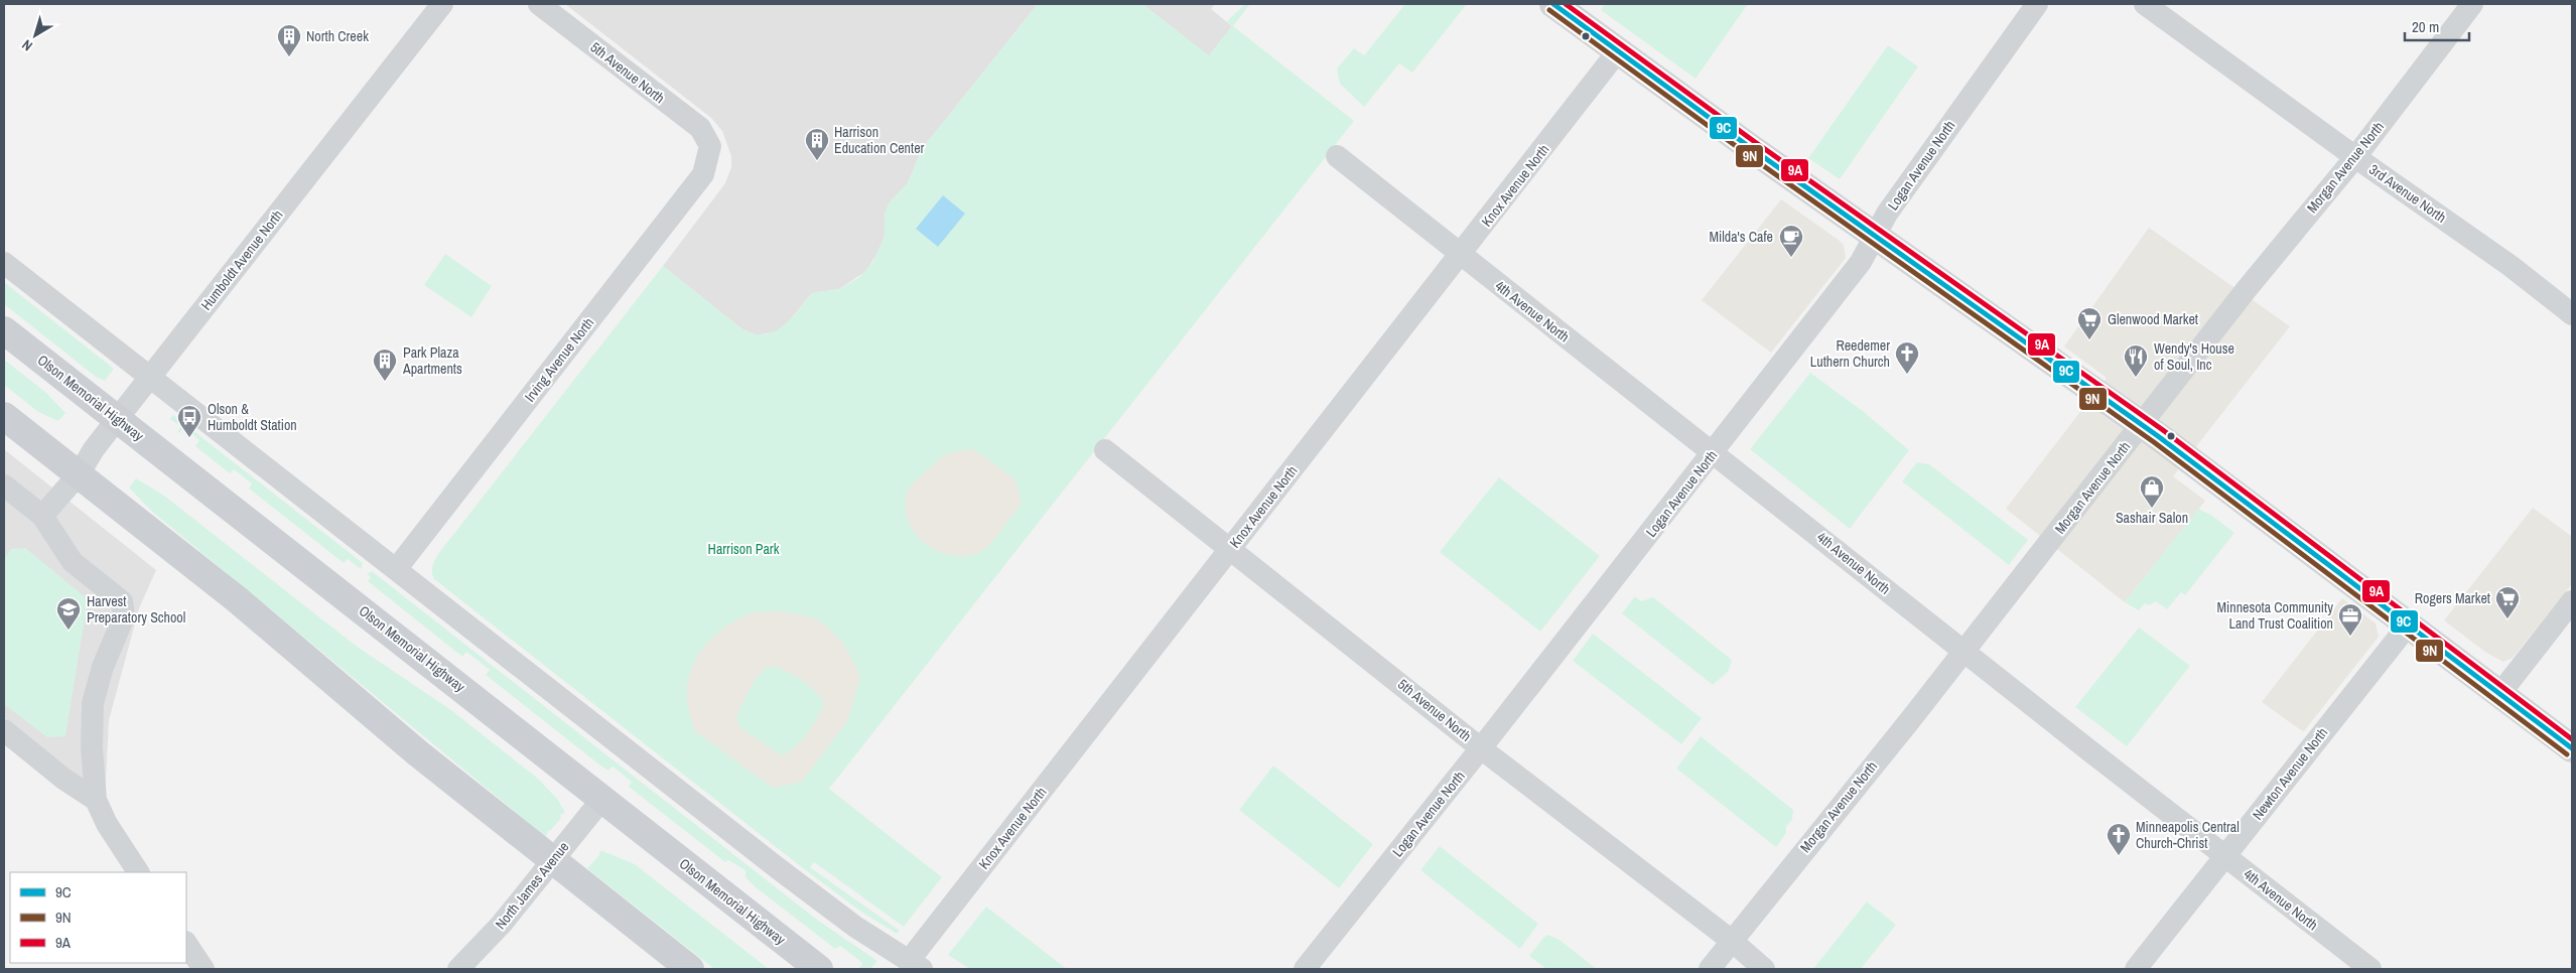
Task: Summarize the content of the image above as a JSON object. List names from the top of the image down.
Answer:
{
  "streets": {
    "main road": ["Olson Memorial Highway"],
    "street": [
      "5th Avenue North",
      "Logan Avenue North",
      "Morgan Avenue North",
      "Knox Avenue North",
      "3rd Avenue North",
      "Humboldt Avenue North",
      "4th Avenue North",
      "Irving Avenue North",
      "Newton Avenue North",
      "North James Avenue"
    ]
  },
  "crossings": [
    ["5th Avenue North", "Logan Avenue North"],
    ["5th Avenue North", "Morgan Avenue North"],
    ["5th Avenue North", "Knox Avenue North"],
    ["5th Avenue North", "Irving Avenue North"],
    ["Logan Avenue North", "4th Avenue North"],
    ["Morgan Avenue North", "3rd Avenue North"],
    ["Morgan Avenue North", "4th Avenue North"],
    ["Knox Avenue North", "4th Avenue North"],
    ["Humboldt Avenue North", "Olson Memorial Highway"],
    ["4th Avenue North", "Newton Avenue North"],
    ["Olson Memorial Highway", "North James Avenue"]
  ],
  "parks": ["Harrison Park"],
  "places": {
    "building": ["North Creek", "Harrison Education Center", "Park Plaza Apartments"],
    "cafe": ["Milda's Cafe"],
    "supermarket": ["Glenwood Market", "Rogers Market"],
    "church": ["Reedemer Luthern Church", "Minneapolis Central Church-Christ"],
    "restaurant": ["Wendy's House of Soul, Inc"],
    "bus stop": ["Olson & Humboldt Station"],
    "shop": ["Sashair Salon"],
    "school or university": ["Harvest Preparatory School"],
    "office": ["Minnesota Community Land Trust Coalition"]
  },
  "lines": ["transit line 9C", "transit line 9A", "transit line 9N"],
  "legend": ["9C", "9N", "9A"],
  "scale_bar": "20 m",
  "north": "bottom left"
}
